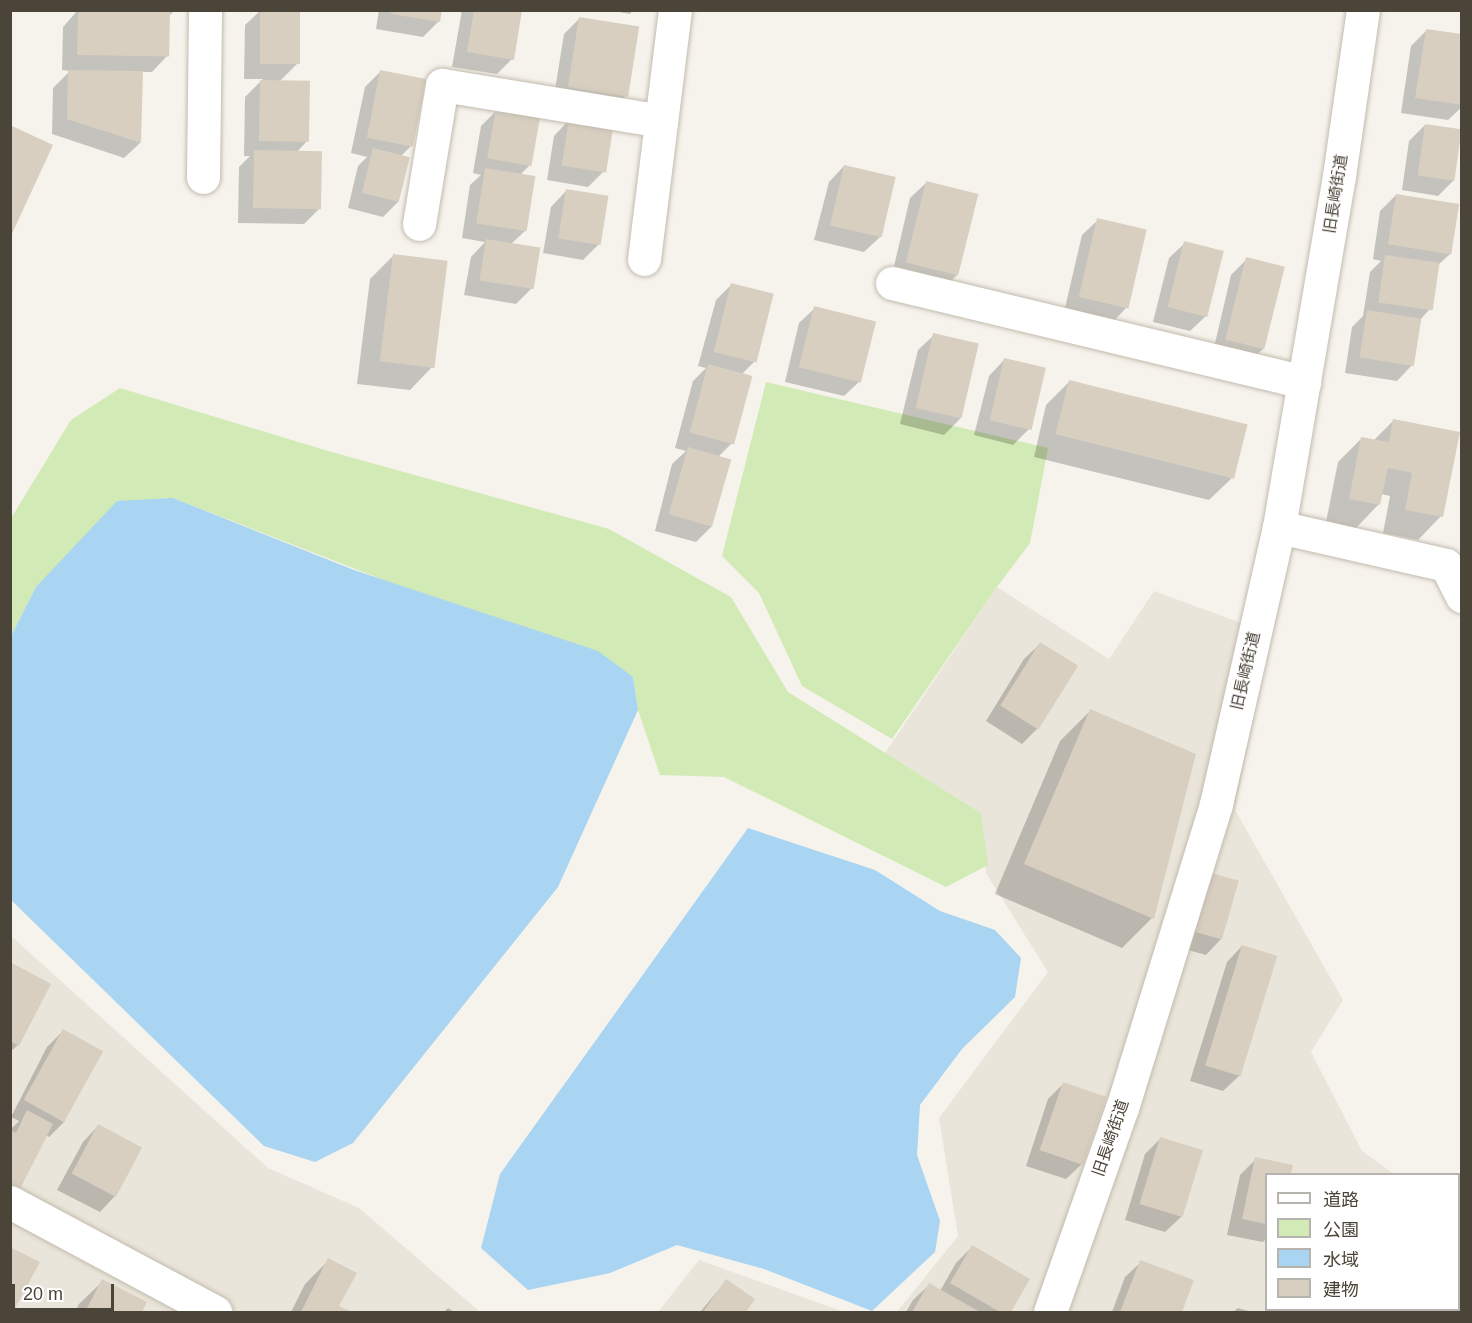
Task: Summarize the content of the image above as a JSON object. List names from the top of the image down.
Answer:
{
  "streets": {
    "street": ["旧長崎街道"]
  },
  "legend": [
    "道路",
    "公園",
    "水域",
    "建物"
  ],
  "scale_bar": "20 m"
}
